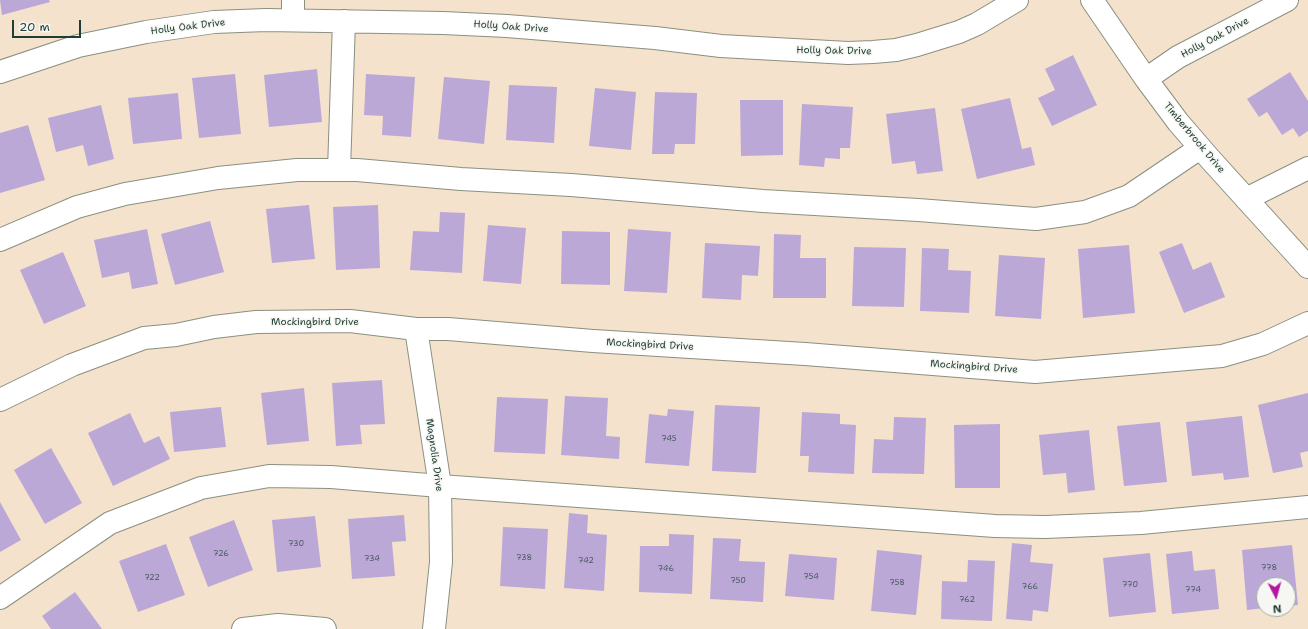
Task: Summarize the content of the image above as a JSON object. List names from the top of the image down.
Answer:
{
  "streets": {
    "street": [
      "Holly Oak Drive",
      "Timberbrook Drive",
      "Mockingbird Drive",
      "Magnolia Drive"
    ]
  },
  "crossings": [
    ["Holly Oak Drive", "Timberbrook Drive"],
    ["Mockingbird Drive", "Magnolia Drive"]
  ],
  "house_numbers": [
    "745",
    "730",
    "726",
    "738",
    "734",
    "742",
    "778",
    "746",
    "754",
    "722",
    "750",
    "758",
    "770",
    "766",
    "774",
    "762"
  ],
  "scale_bar": "20 m",
  "north": "bottom"
}
